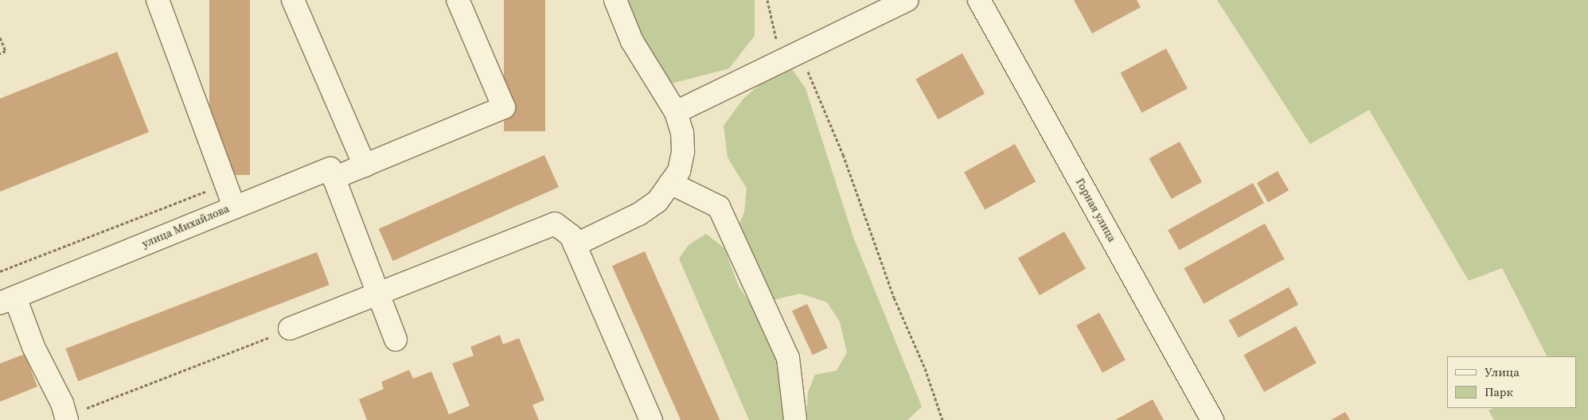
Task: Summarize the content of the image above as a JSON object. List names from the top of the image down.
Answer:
{
  "streets": {
    "street": ["Горная улица", "улица Михайлова"]
  },
  "legend": ["Улица", "Парк"]
}
